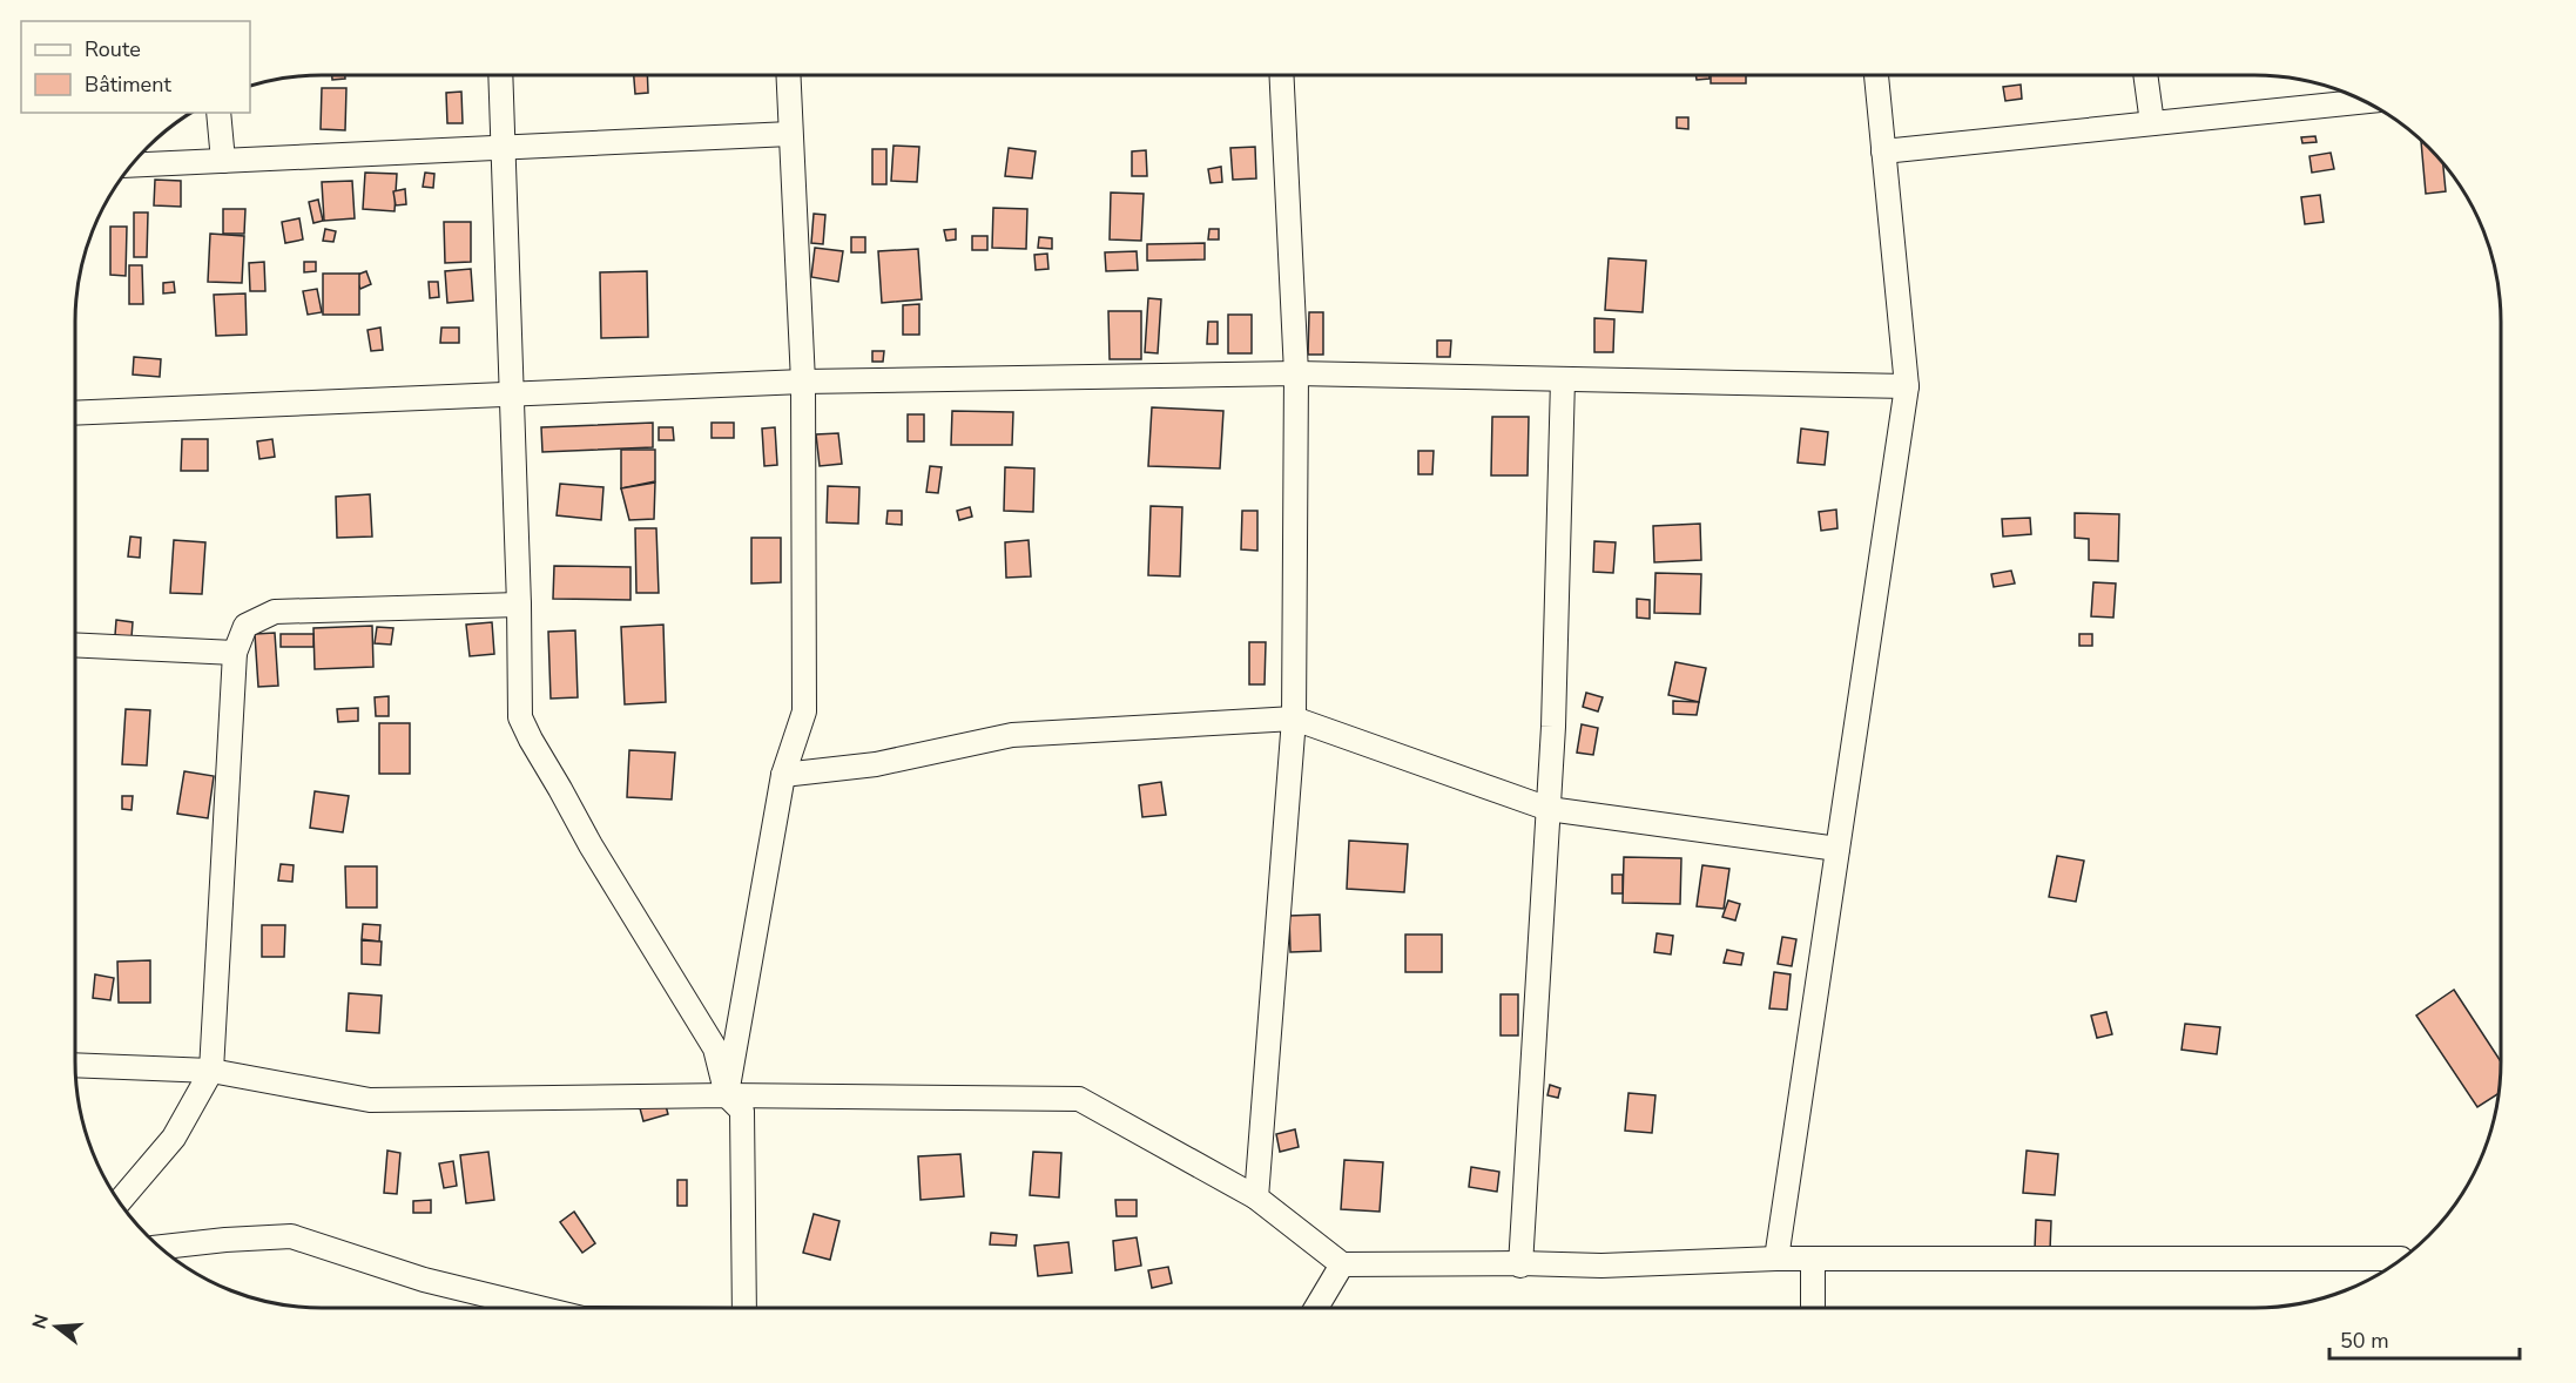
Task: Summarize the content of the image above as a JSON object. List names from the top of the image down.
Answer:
{
  "legend": ["Route", "Bâtiment"],
  "scale_bar": "50 m",
  "north": "left"
}
